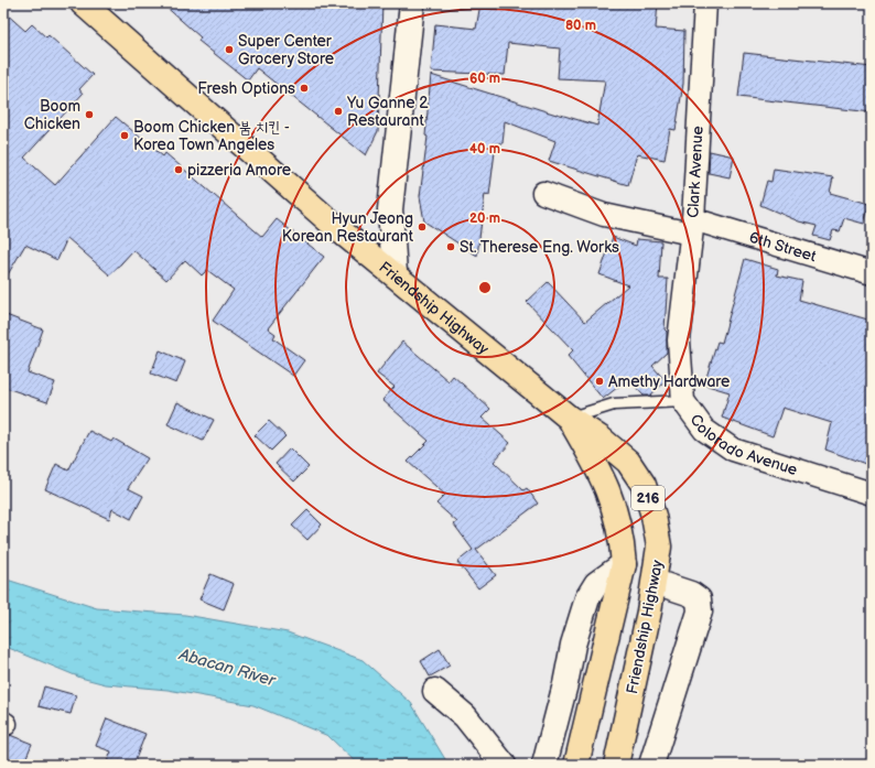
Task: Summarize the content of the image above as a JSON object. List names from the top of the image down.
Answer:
{
  "streets": {
    "main road": ["Friendship Highway", "216"],
    "street": ["Clark Avenue", "6th Street", "Colorado Avenue"]
  },
  "crossings": [
    ["Clark Avenue", "6th Street"],
    ["Clark Avenue", "Colorado Avenue"]
  ],
  "water": ["Abacan River"],
  "places": [
    "Super Center Grocery Store",
    "Fresh Options",
    "Yu Ganne 2 Restaurant",
    "Boom Chicken",
    "Boom Chicken 붐 치킨 - Korea Town Angeles",
    "pizzeria Amore",
    "Hyun Jeong Korean Restaurant",
    "St. Therese Eng. Works",
    "Amethy Hardware"
  ],
  "rings": [
    "80 m",
    "60 m",
    "40 m",
    "20 m"
  ]
}
